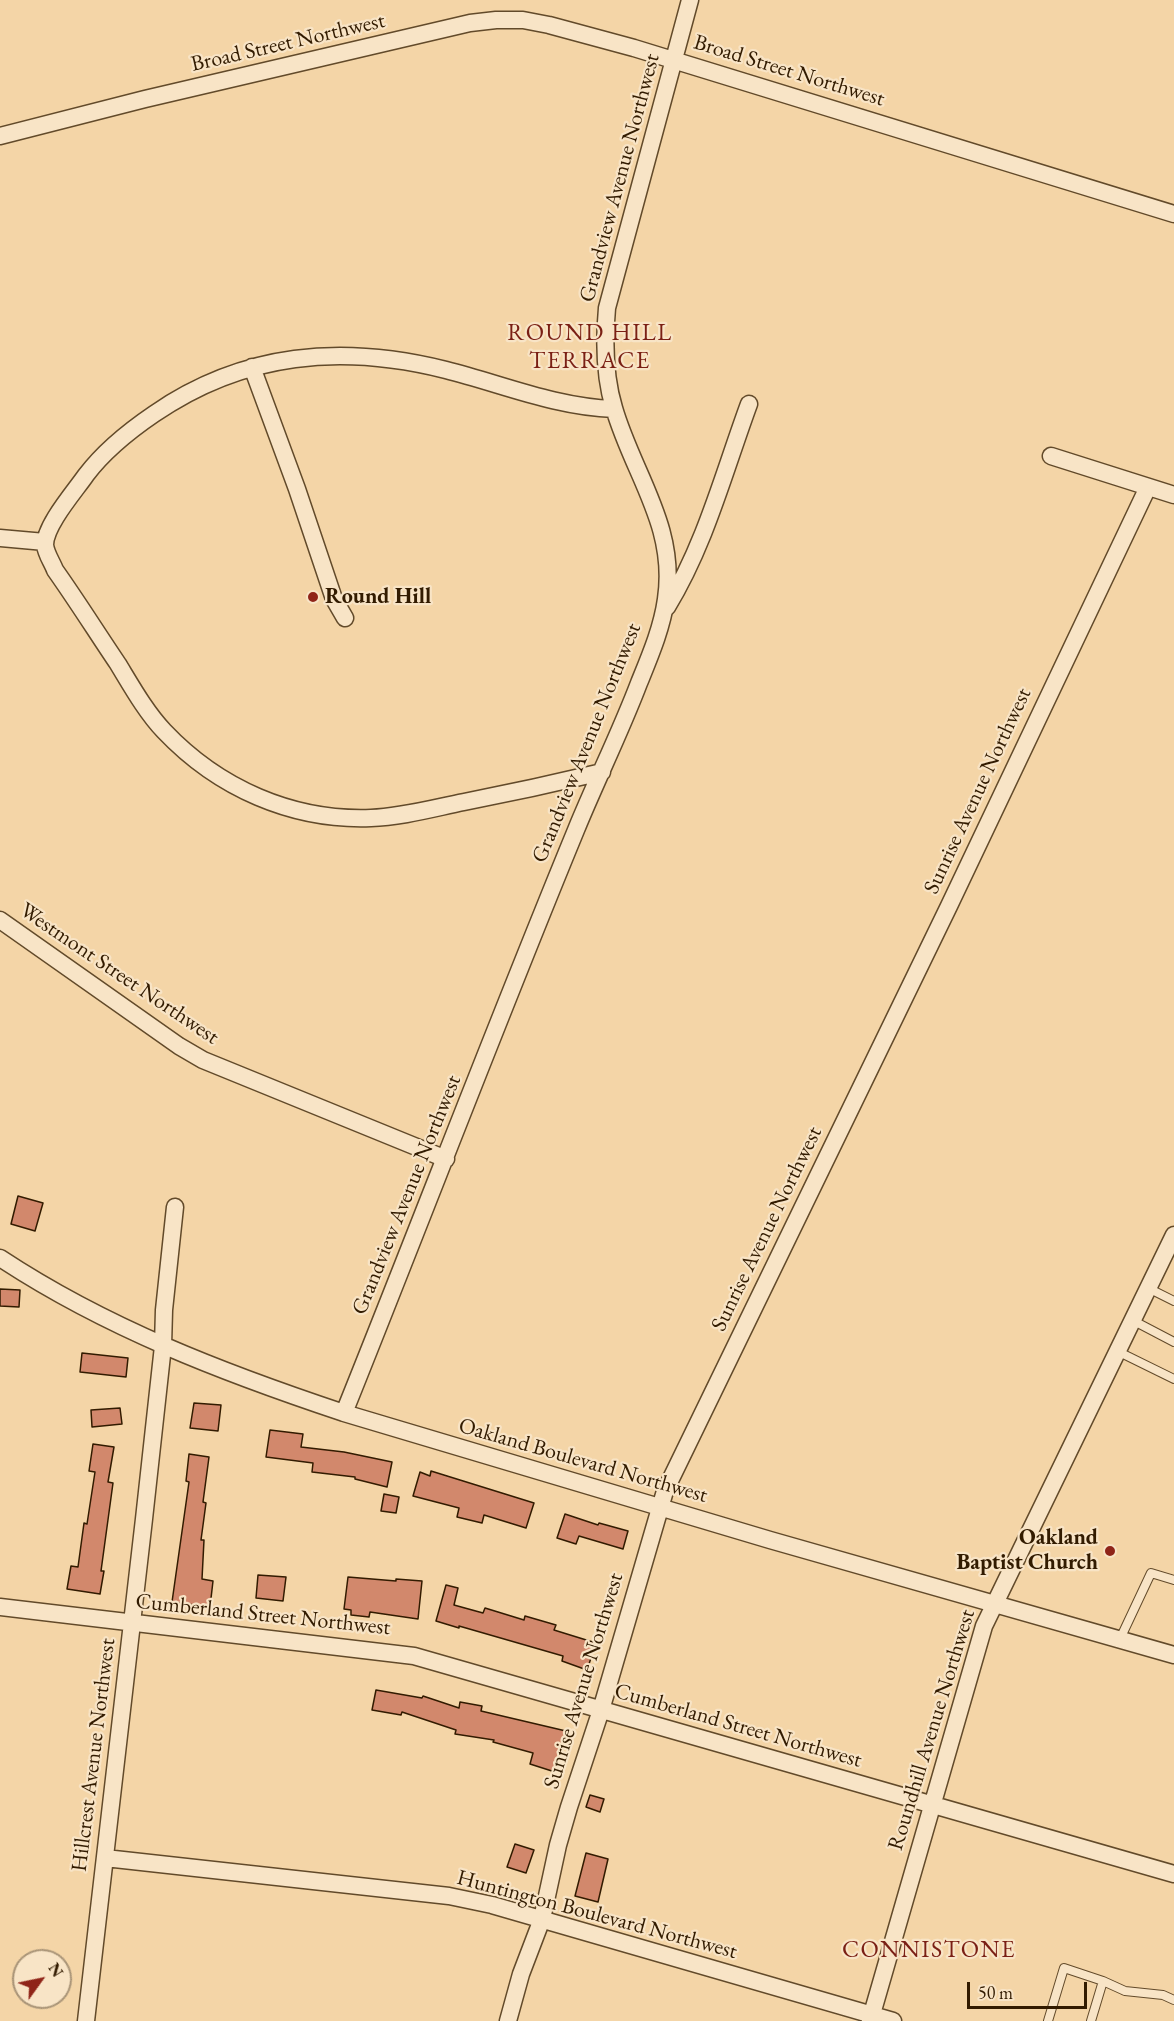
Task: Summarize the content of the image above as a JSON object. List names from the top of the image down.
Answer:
{
  "streets": {
    "street": [
      "Broad Street Northwest",
      "Grandview Avenue Northwest",
      "Sunrise Avenue Northwest",
      "Westmont Street Northwest",
      "Oakland Boulevard Northwest",
      "Cumberland Street Northwest",
      "Roundhill Avenue Northwest",
      "Hillcrest Avenue Northwest",
      "Huntington Boulevard Northwest"
    ]
  },
  "crossings": [
    ["Broad Street Northwest", "Grandview Avenue Northwest"],
    ["Grandview Avenue Northwest", "Westmont Street Northwest"],
    ["Grandview Avenue Northwest", "Oakland Boulevard Northwest"],
    ["Sunrise Avenue Northwest", "Oakland Boulevard Northwest"],
    ["Sunrise Avenue Northwest", "Cumberland Street Northwest"],
    ["Sunrise Avenue Northwest", "Huntington Boulevard Northwest"],
    ["Oakland Boulevard Northwest", "Roundhill Avenue Northwest"],
    ["Oakland Boulevard Northwest", "Hillcrest Avenue Northwest"],
    ["Cumberland Street Northwest", "Roundhill Avenue Northwest"],
    ["Cumberland Street Northwest", "Hillcrest Avenue Northwest"],
    ["Roundhill Avenue Northwest", "Huntington Boulevard Northwest"],
    ["Hillcrest Avenue Northwest", "Huntington Boulevard Northwest"]
  ],
  "districts": ["ROUND HILL TERRACE", "CONNISTONE"],
  "places": ["Round Hill", "Oakland Baptist Church"],
  "scale_bar": "50 m",
  "north": "top right"
}
